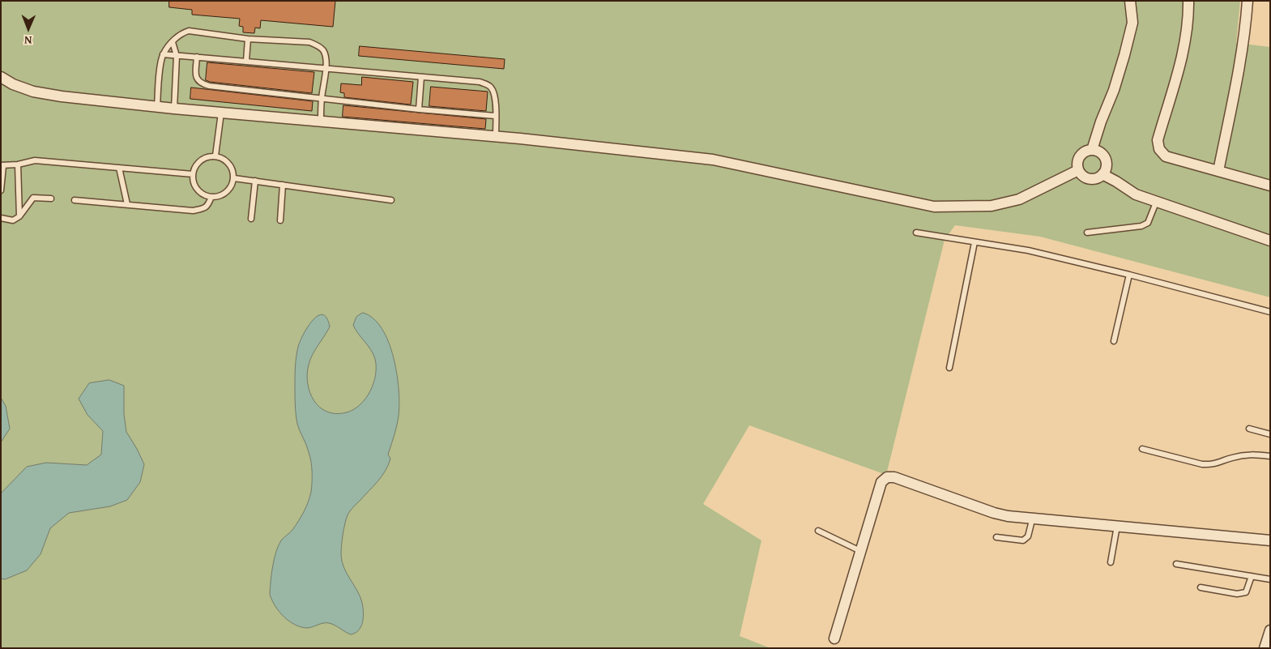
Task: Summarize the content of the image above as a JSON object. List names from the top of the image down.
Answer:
{
  "north": "bottom"
}
